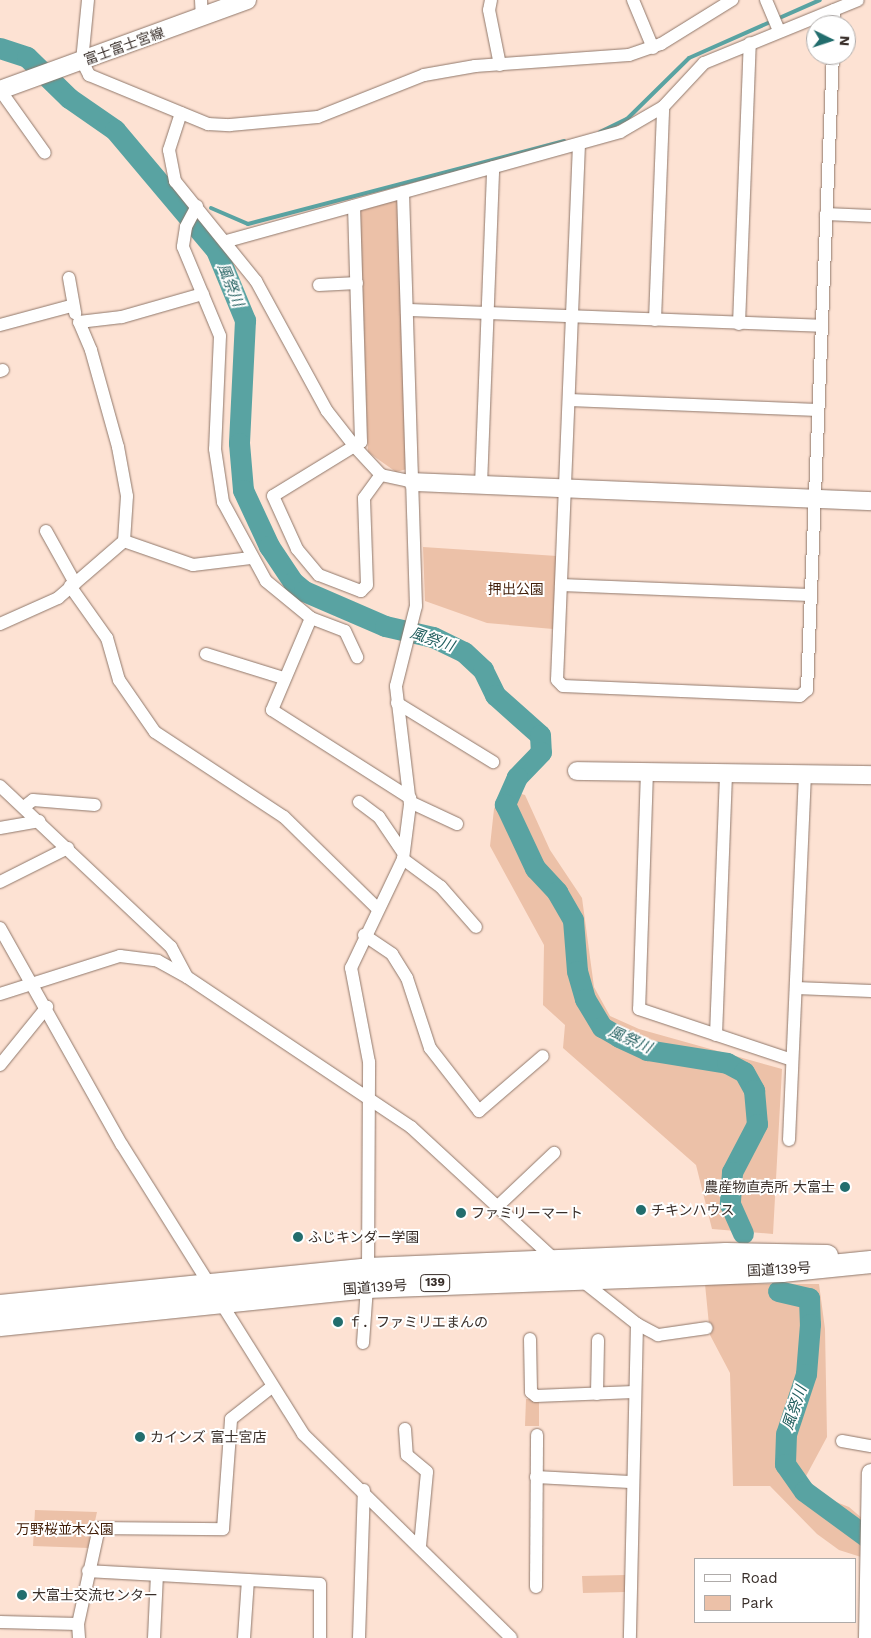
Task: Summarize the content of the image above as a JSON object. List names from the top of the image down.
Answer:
{
  "streets": {
    "highway": ["国道139号", "139"],
    "street": ["富士富士宮線"]
  },
  "water": ["風祭川"],
  "parks": ["押出公園", "万野桜並木公園"],
  "places": [
    "農産物直売所 大富士",
    "チキンハウス",
    "ファミリーマート",
    "ふじキンダー学園",
    "ｆ．ファミリエまんの",
    "カインズ 富士宮店",
    "大富士交流センター"
  ],
  "legend": ["Road", "Park"],
  "north": "right"
}
